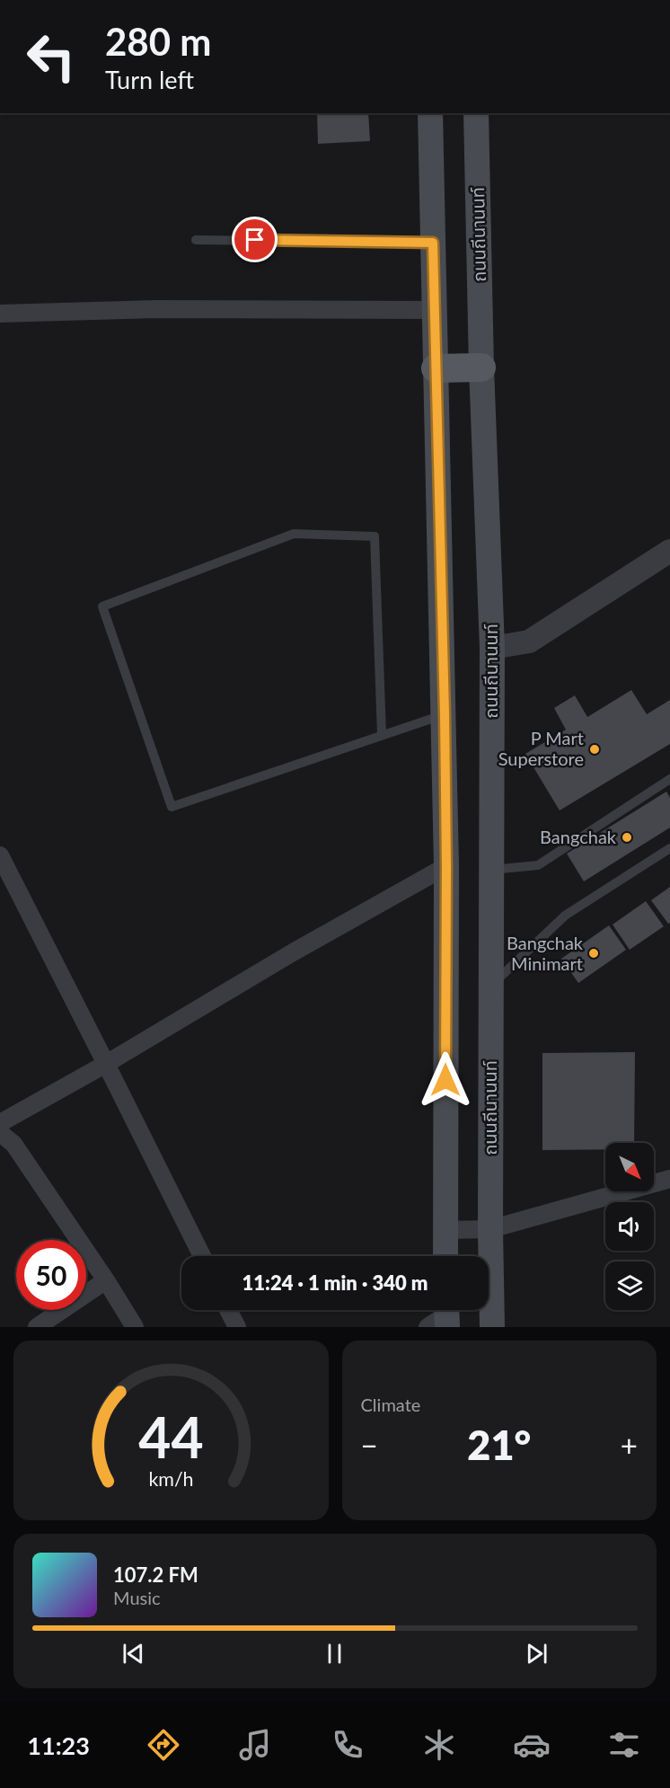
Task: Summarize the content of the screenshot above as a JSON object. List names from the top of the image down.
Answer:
{
  "streets": {
    "main road": ["ถนนถีนานนท์"]
  },
  "places": ["P Mart Superstore", "Bangchak", "Bangchak Minimart"],
  "north": "bottom right",
  "page": {
    "turn": ["280 m", "Turn left"],
    "limit": "50",
    "trip": "11:24 · 1 min · 340 m",
    "tile": "Climate",
    "heat": ["−", "21°", "+"],
    "song": ["107.2 FM", "Music"],
    "tabs": "11:23",
    "gauge": ["44", "km/h"]
  }
}
